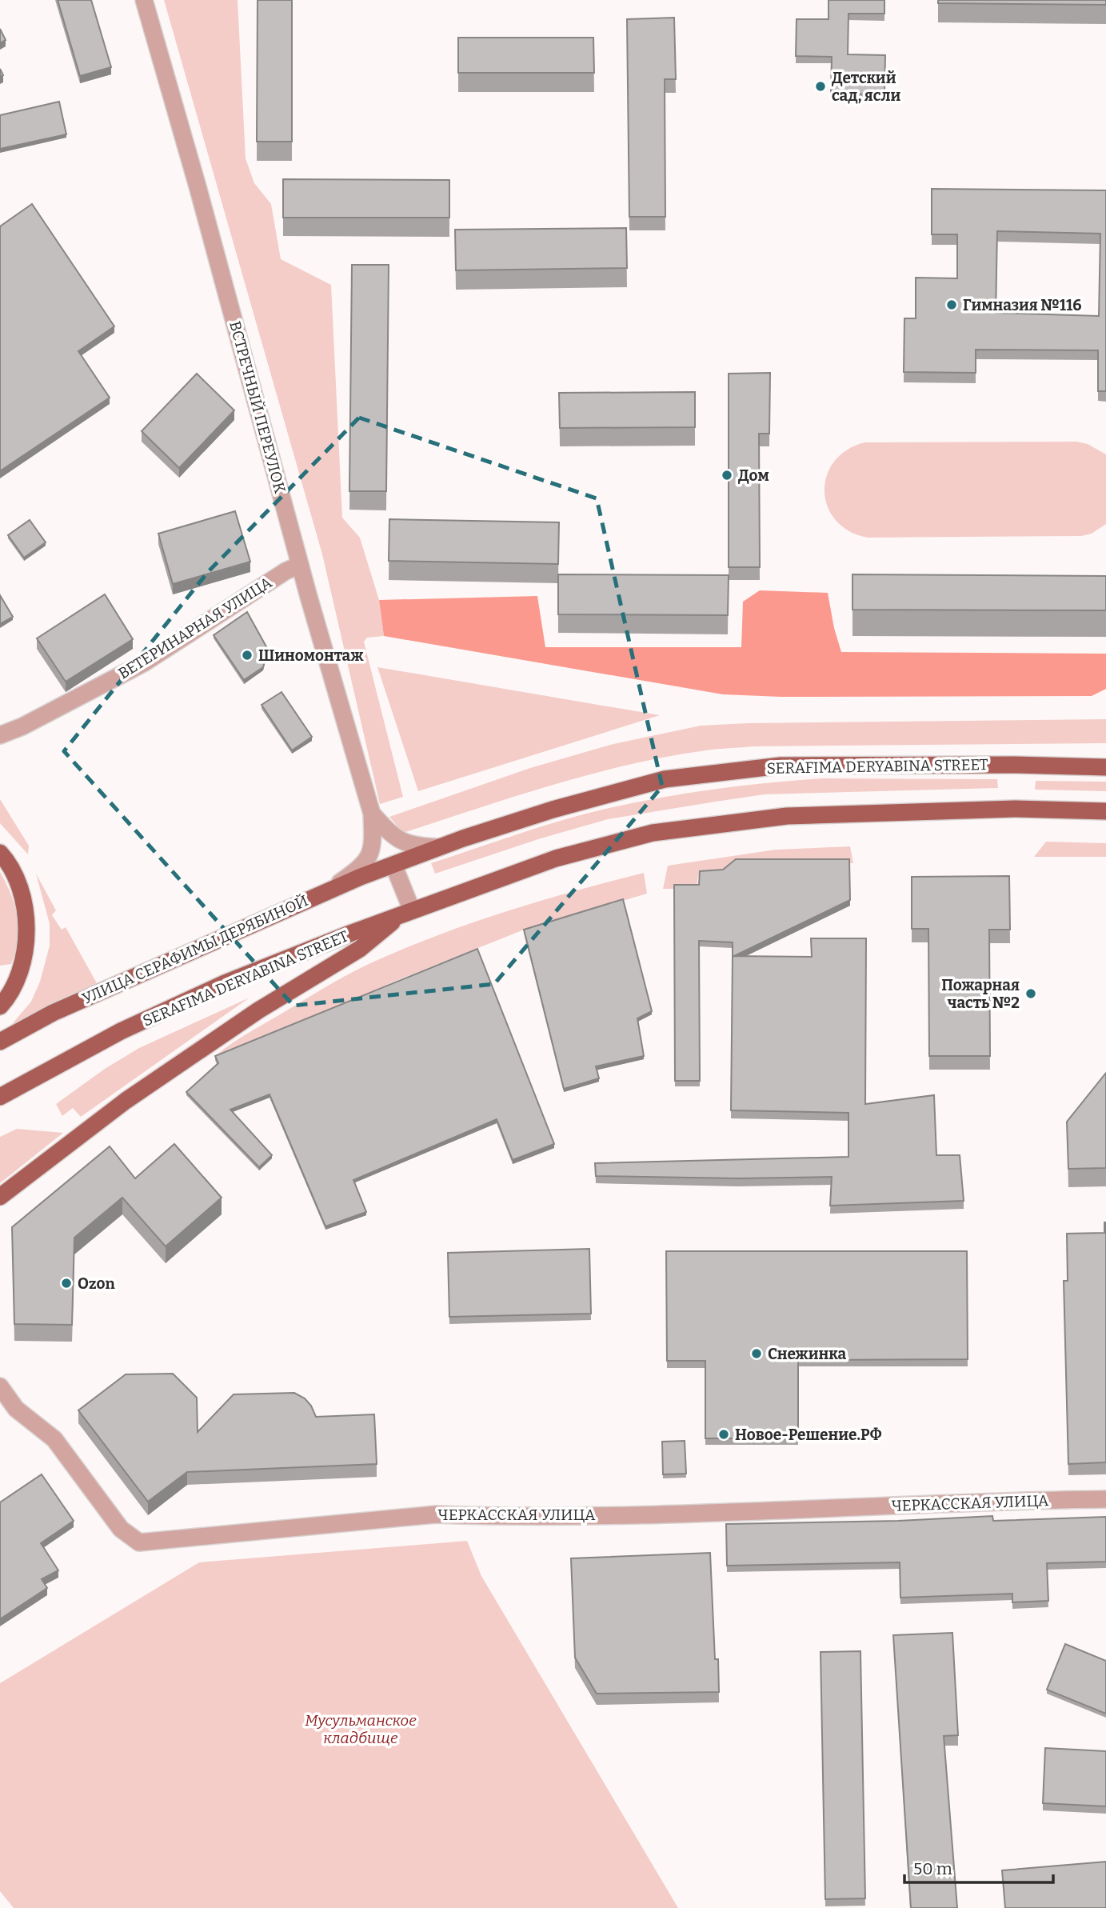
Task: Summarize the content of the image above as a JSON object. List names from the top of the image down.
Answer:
{
  "streets": {
    "main road": ["SERAFIMA DERYABINA STREET", "УЛИЦА СЕРАФИМЫ ДЕРЯБИНОЙ"],
    "street": ["ВСТРЕЧНЫЙ ПЕРЕУЛОК", "ВЕТЕРИНАРНАЯ УЛИЦА", "ЧЕРКАССКАЯ УЛИЦА"]
  },
  "crossings": [
    ["ВСТРЕЧНЫЙ ПЕРЕУЛОК", "ВЕТЕРИНАРНАЯ УЛИЦА"],
    ["ВСТРЕЧНЫЙ ПЕРЕУЛОК", "SERAFIMA DERYABINA STREET"],
    ["ВСТРЕЧНЫЙ ПЕРЕУЛОК", "УЛИЦА СЕРАФИМЫ ДЕРЯБИНОЙ"],
    ["SERAFIMA DERYABINA STREET", "УЛИЦА СЕРАФИМЫ ДЕРЯБИНОЙ"]
  ],
  "parks": ["Мусульманское кладбище"],
  "places": [
    "Детский сад, ясли",
    "Гимназия №116",
    "Дом",
    "Шиномонтаж",
    "Пожарная часть №2",
    "Ozon",
    "Снежинка",
    "Новое-Решение.РФ"
  ],
  "scale_bar": "50 m"
}
